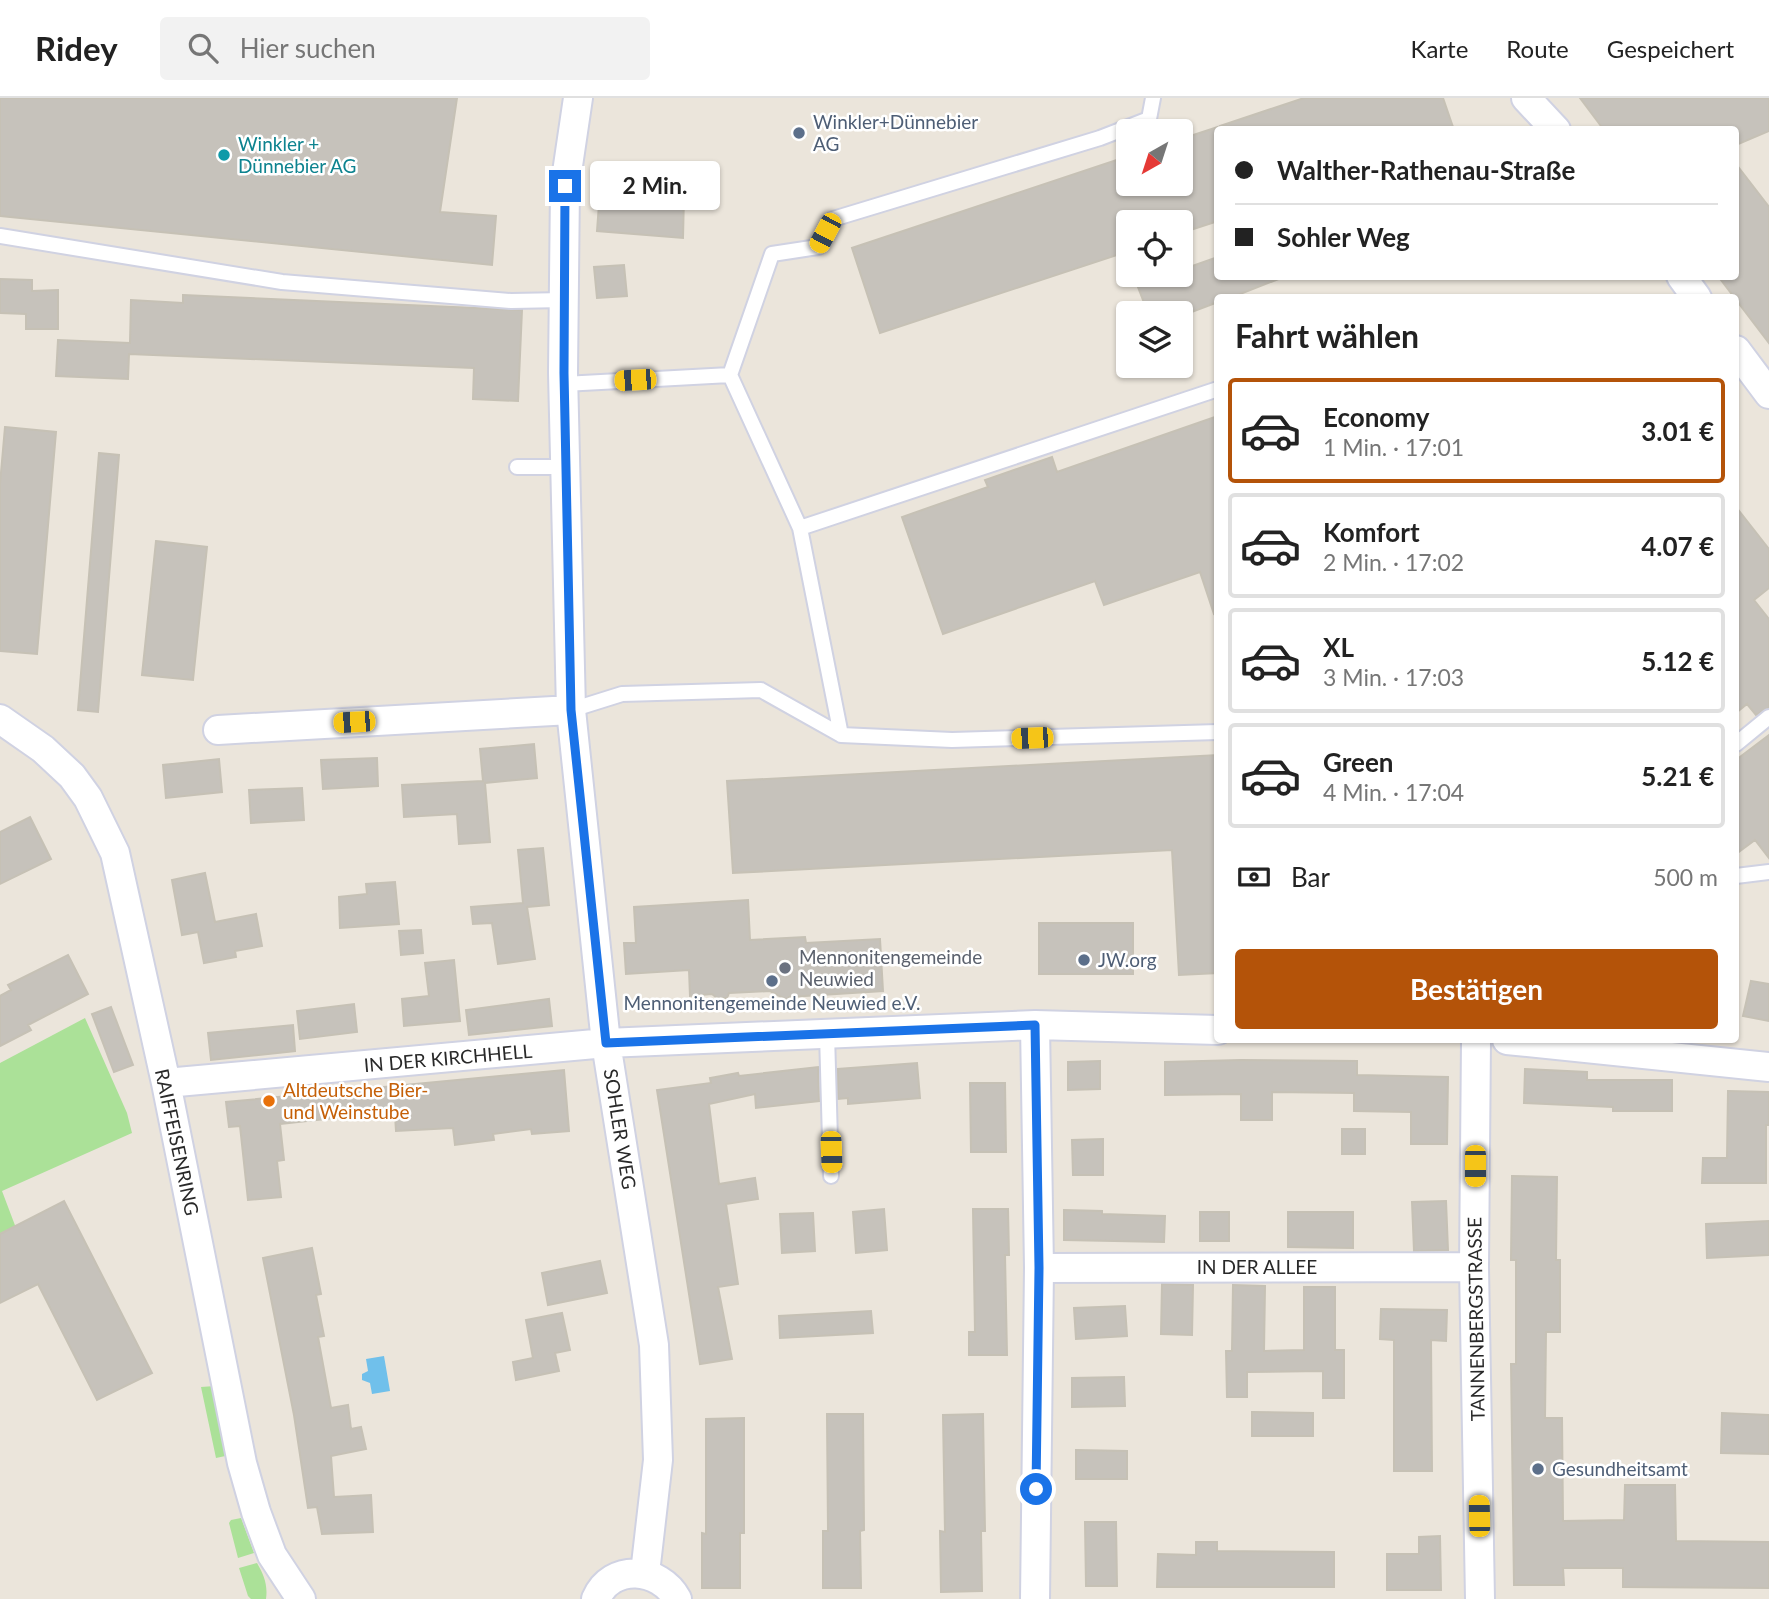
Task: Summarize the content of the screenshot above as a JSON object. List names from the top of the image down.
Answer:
{
  "streets": {
    "street": [
      "IN DER KIRCHHELL",
      "SOHLER WEG",
      "RAIFFEISENRING",
      "IN DER ALLEE",
      "TANNENBERGSTRASSE"
    ]
  },
  "crossings": [
    ["IN DER KIRCHHELL", "SOHLER WEG"],
    ["IN DER KIRCHHELL", "RAIFFEISENRING"],
    ["IN DER ALLEE", "TANNENBERGSTRASSE"]
  ],
  "places": [
    "Winkler+Dünnebier AG",
    "Winkler + Dünnebier AG",
    "JW.org",
    "Mennonitengemeinde Neuwied",
    "Mennonitengemeinde Neuwied e.V.",
    "Altdeutsche Bier- und Weinstube",
    "Gesundheitsamt"
  ],
  "north": "bottom left",
  "page": {
    "header": "Ridey",
    "search": "Hier suchen",
    "nav": ["Karte", "Route", "Gespeichert"],
    "banner": ["Walther-Rathenau-Straße", "Sohler Weg"],
    "bubble": "2 Min.",
    "heading": "Fahrt wählen",
    "list": [
      {
        "name": "Economy",
        "note": "1 Min. · 17:01",
        "value": "3.01 €"
      },
      {
        "name": "Komfort",
        "note": "2 Min. · 17:02",
        "value": "4.07 €"
      },
      {
        "name": "XL",
        "note": "3 Min. · 17:03",
        "value": "5.12 €"
      },
      {
        "name": "Green",
        "note": "4 Min. · 17:04",
        "value": "5.21 €"
      }
    ],
    "pay": ["Bar", "500 m"],
    "buttons": "Bestätigen"
  }
}
